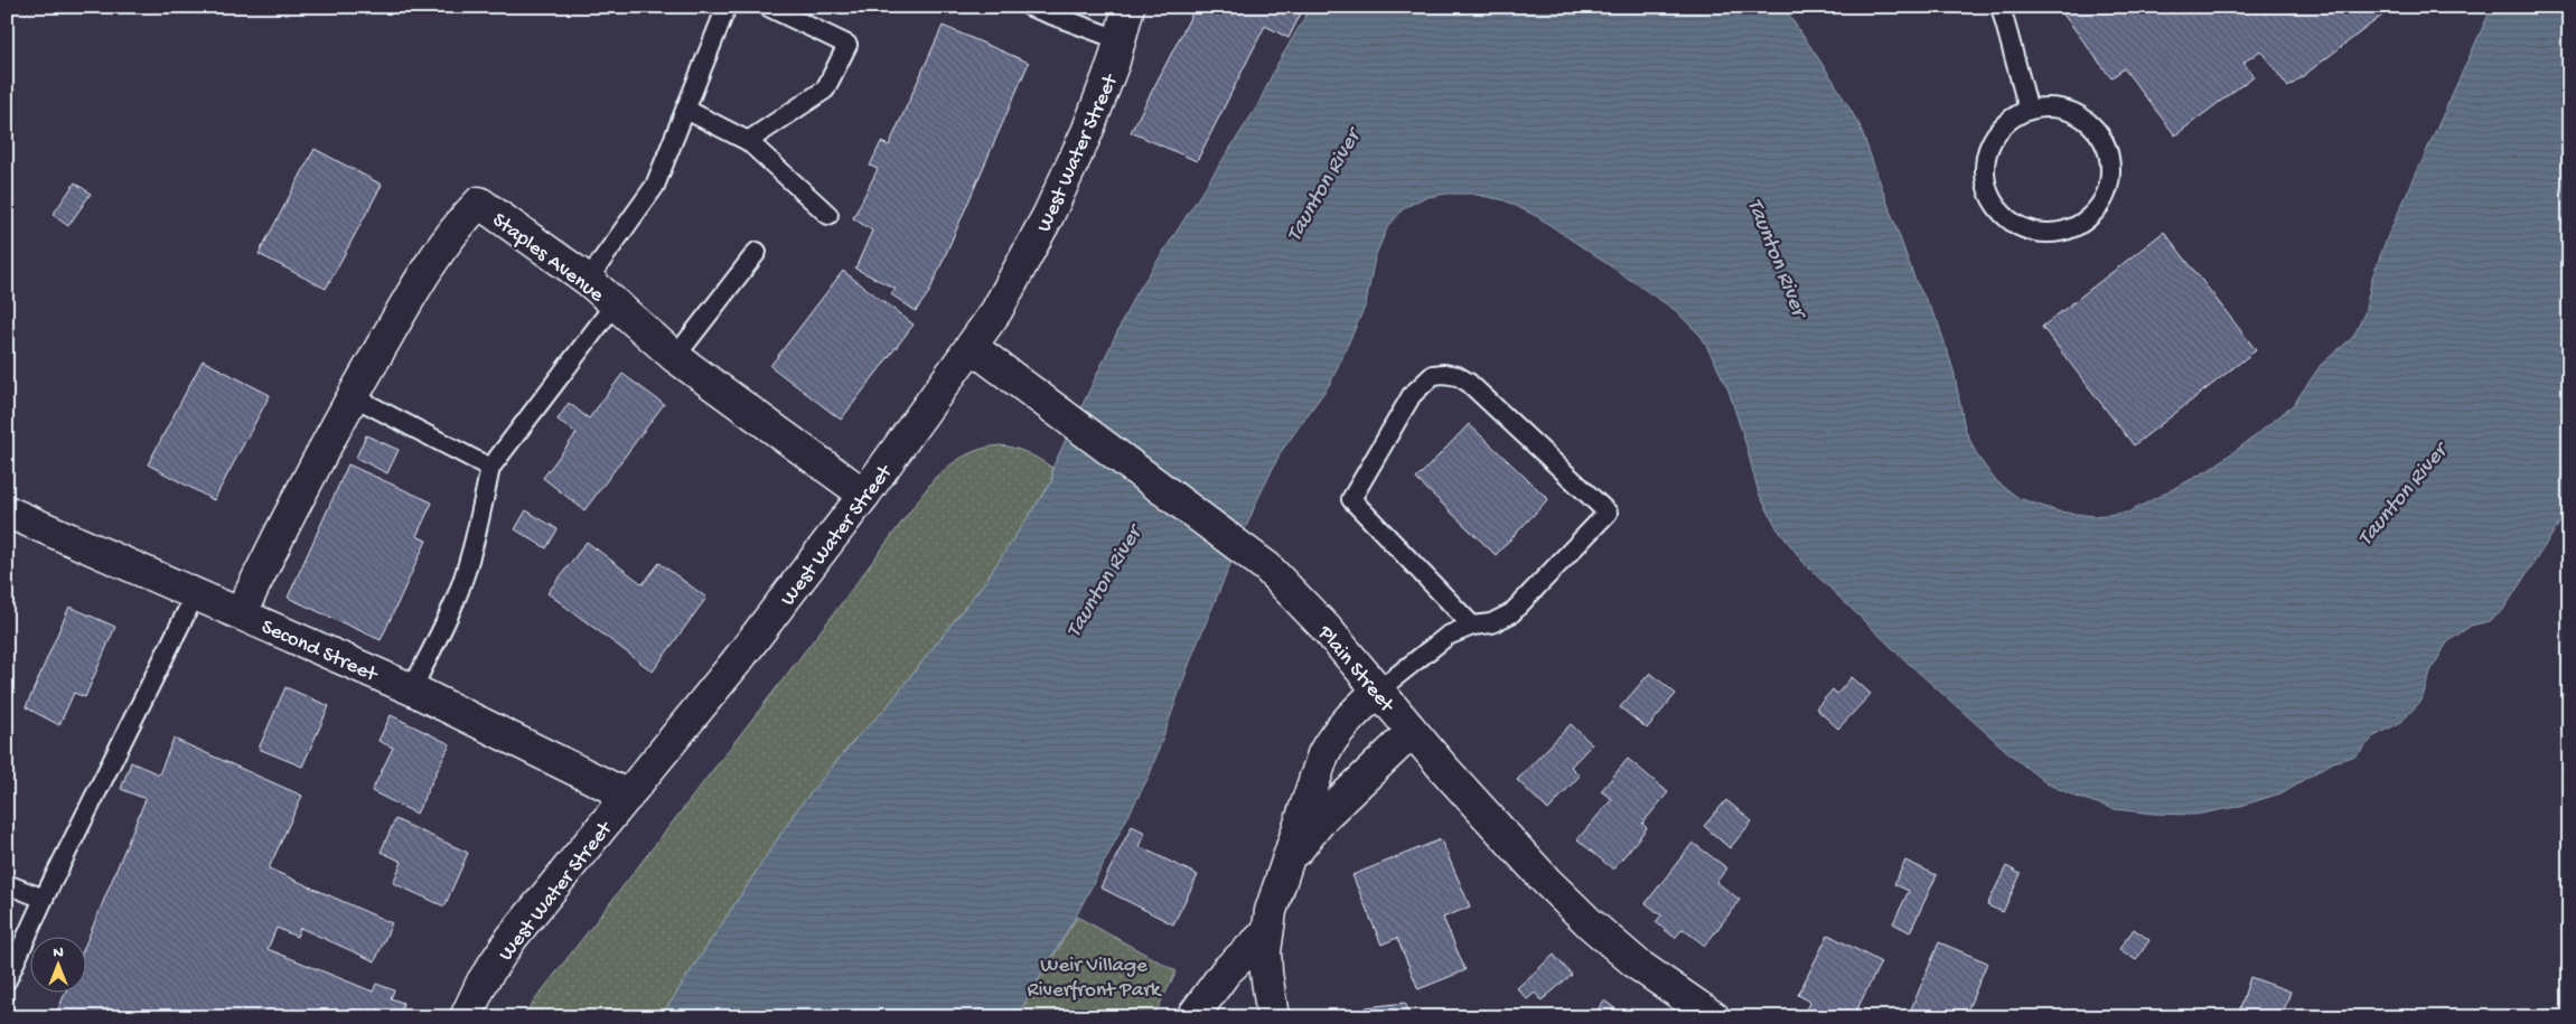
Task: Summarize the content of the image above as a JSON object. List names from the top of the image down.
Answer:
{
  "streets": {
    "street": [
      "West Water Street",
      "Staples Avenue",
      "Second Street",
      "Plain Street"
    ]
  },
  "crossings": [
    ["West Water Street", "Staples Avenue"],
    ["West Water Street", "Second Street"],
    ["West Water Street", "Plain Street"],
    ["Staples Avenue", "Second Street"]
  ],
  "water": ["Taunton River"],
  "parks": ["Weir Village Riverfront Park"],
  "north": "top"
}
